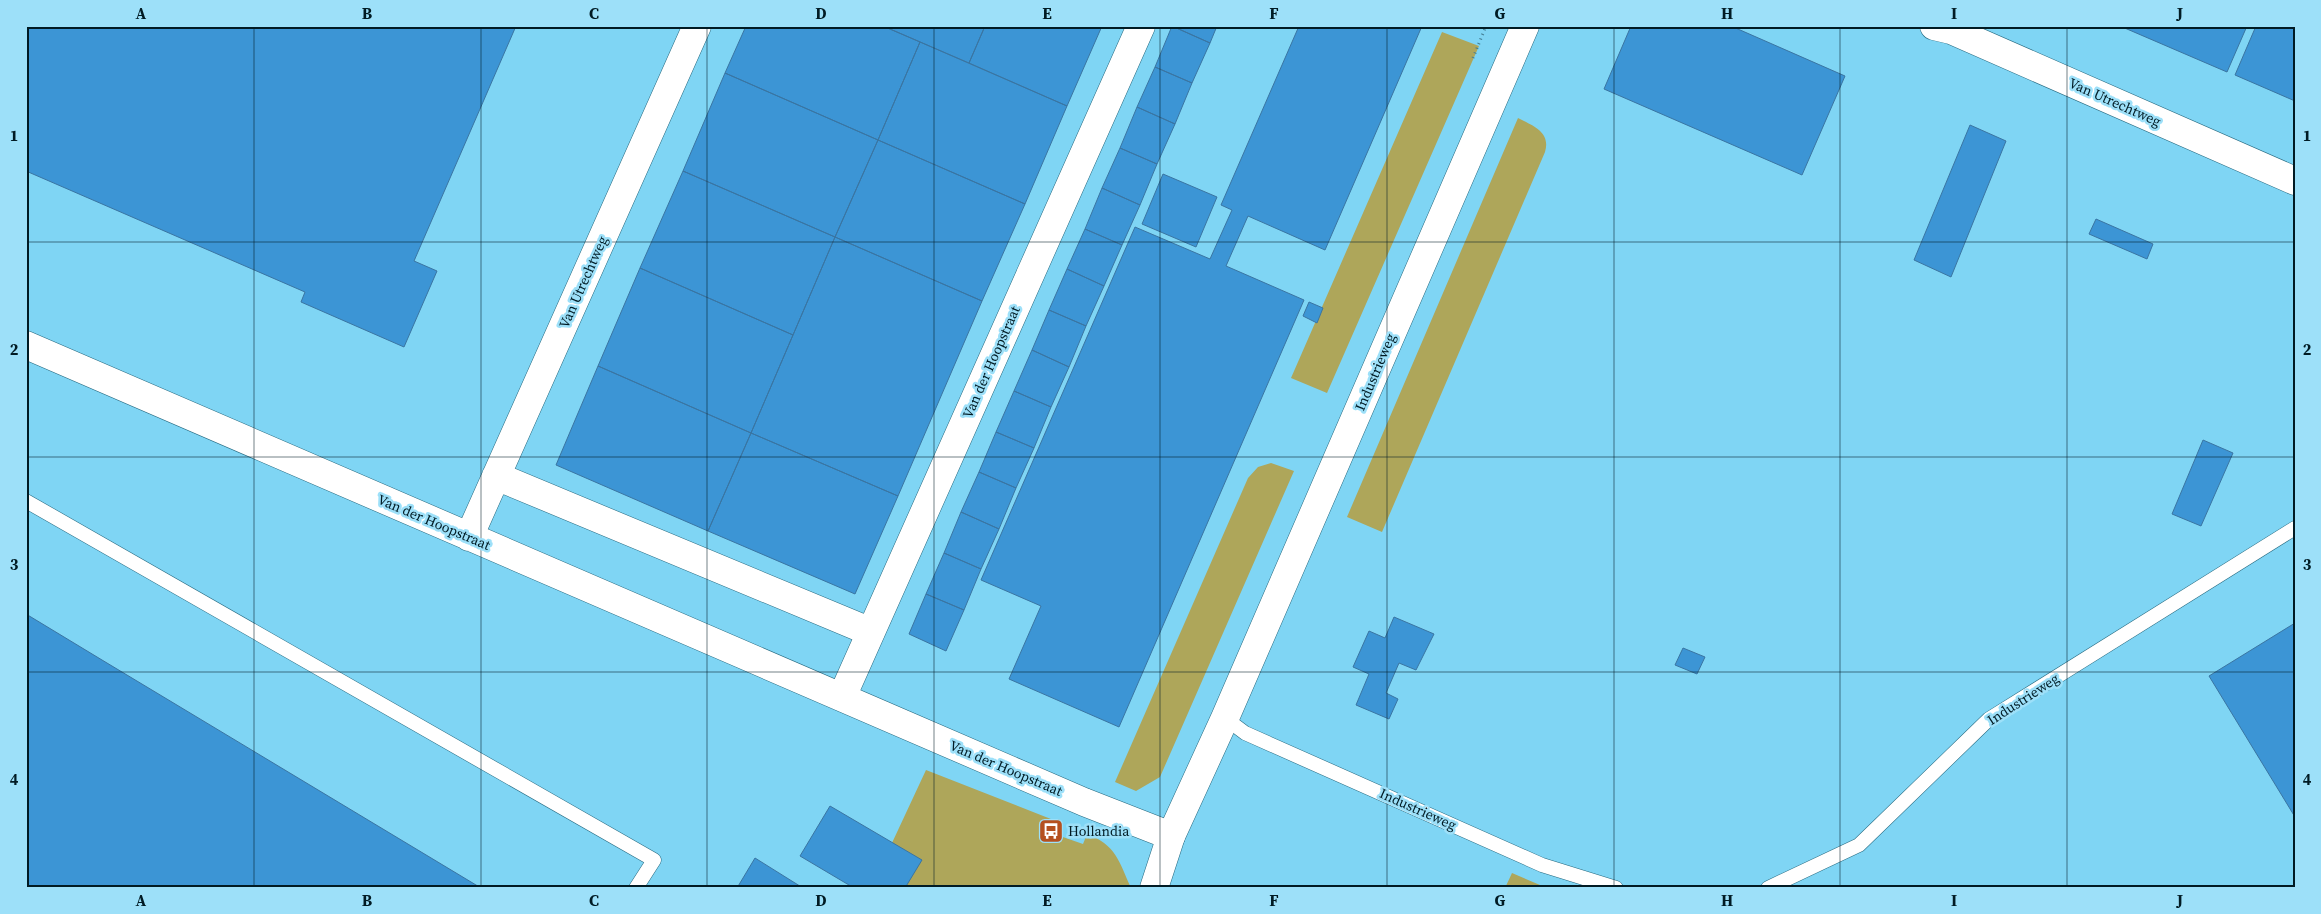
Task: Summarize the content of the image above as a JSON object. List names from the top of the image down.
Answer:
{
  "streets": {
    "street": ["Van Utrechtweg", "Van der Hoopstraat", "Industrieweg"]
  },
  "crossings": [
    ["Van Utrechtweg", "Van der Hoopstraat"],
    ["Van der Hoopstraat", "Industrieweg"]
  ],
  "places": {
    "bus stop": ["Hollandia"]
  },
  "grid": {
    "columns": [
      "A",
      "B",
      "C",
      "D",
      "E",
      "F",
      "G",
      "H",
      "I",
      "J"
    ],
    "rows": [
      "1",
      "2",
      "3",
      "4"
    ]
  }
}
